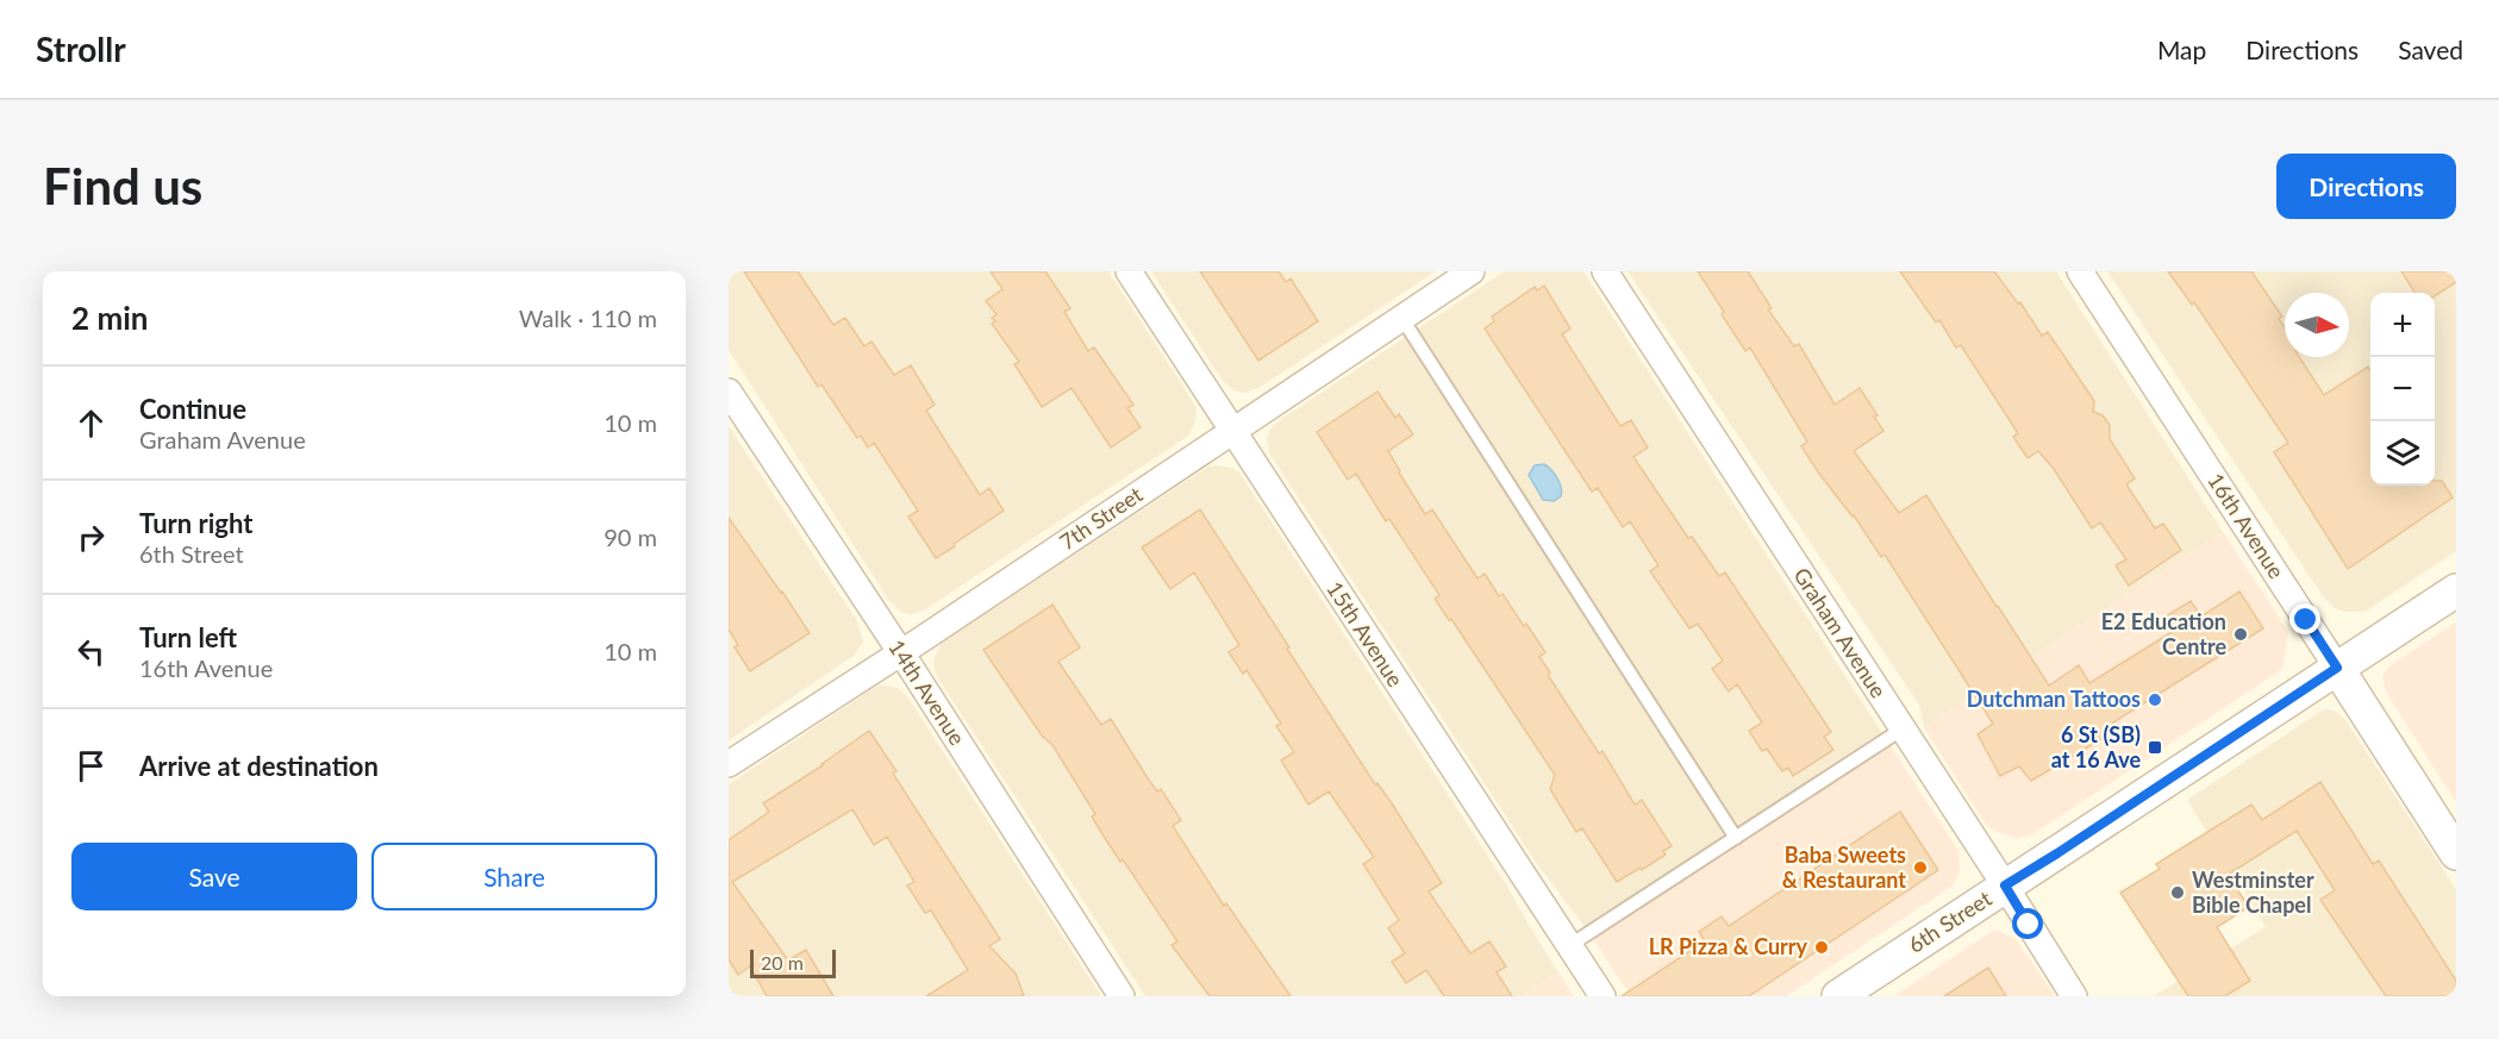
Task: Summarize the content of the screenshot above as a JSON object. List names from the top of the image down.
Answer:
{
  "streets": {
    "street": [
      "7th Street",
      "16th Avenue",
      "Graham Avenue",
      "15th Avenue",
      "14th Avenue",
      "6th Street"
    ]
  },
  "crossings": [
    ["7th Street", "15th Avenue"],
    ["7th Street", "14th Avenue"],
    ["16th Avenue", "6th Street"],
    ["Graham Avenue", "6th Street"]
  ],
  "places": {
    "other": [
      "E2 Education Centre",
      "Dutchman Tattoos",
      "Baba Sweets & Restaurant",
      "Westminster Bible Chapel",
      "LR Pizza & Curry"
    ],
    "transit": ["6 St (SB) at 16 Ave"]
  },
  "scale_bar": "20 m",
  "north": "right",
  "page": {
    "header": "Strollr",
    "nav": ["Map", "Directions", "Saved"],
    "buttons": [
      "Directions",
      ["Save", "Share"]
    ],
    "title": "Find us",
    "heading": ["2 min", "Walk · 110 m"],
    "map_buttons": ["+", "−"],
    "list": [
      ["Continue", "Graham Avenue", "10 m"],
      ["Turn right", "6th Street", "90 m"],
      ["Turn left", "16th Avenue", "10 m"],
      "Arrive at destination"
    ],
    "scale": "20 m"
  }
}
